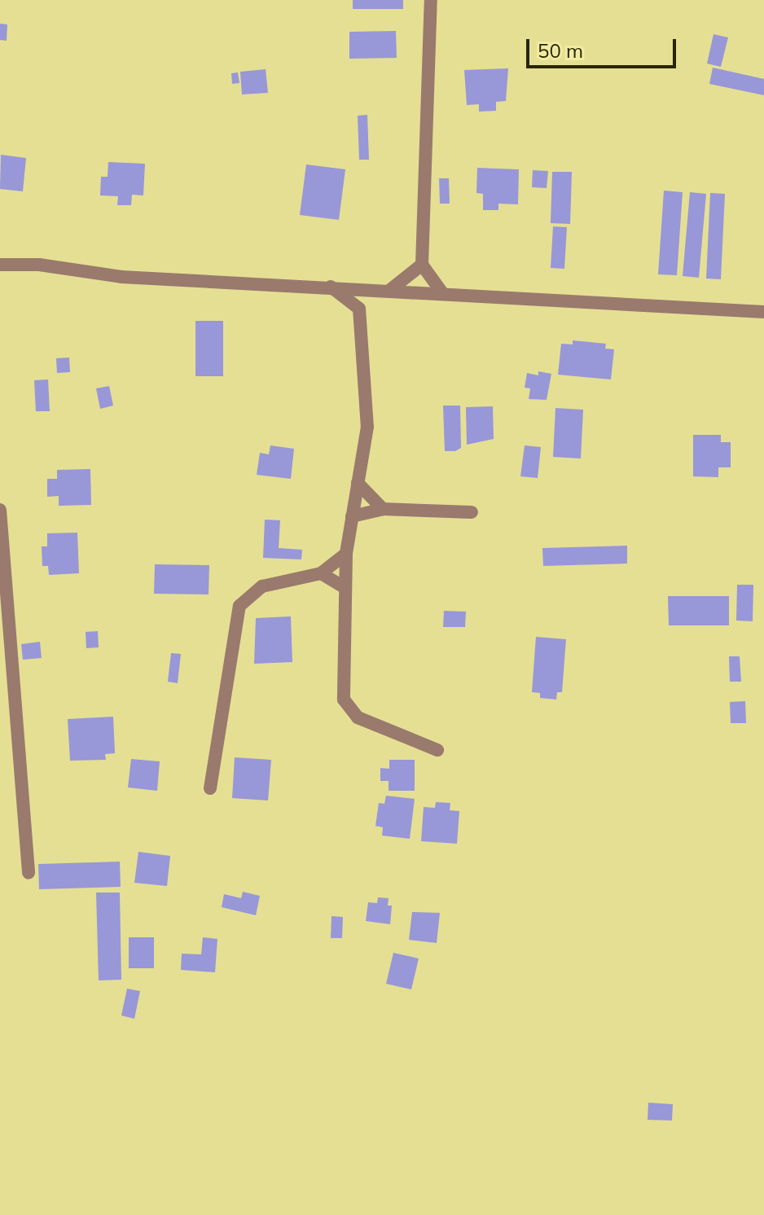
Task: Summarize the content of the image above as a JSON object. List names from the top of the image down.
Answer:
{
  "scale_bar": "50 m"
}
